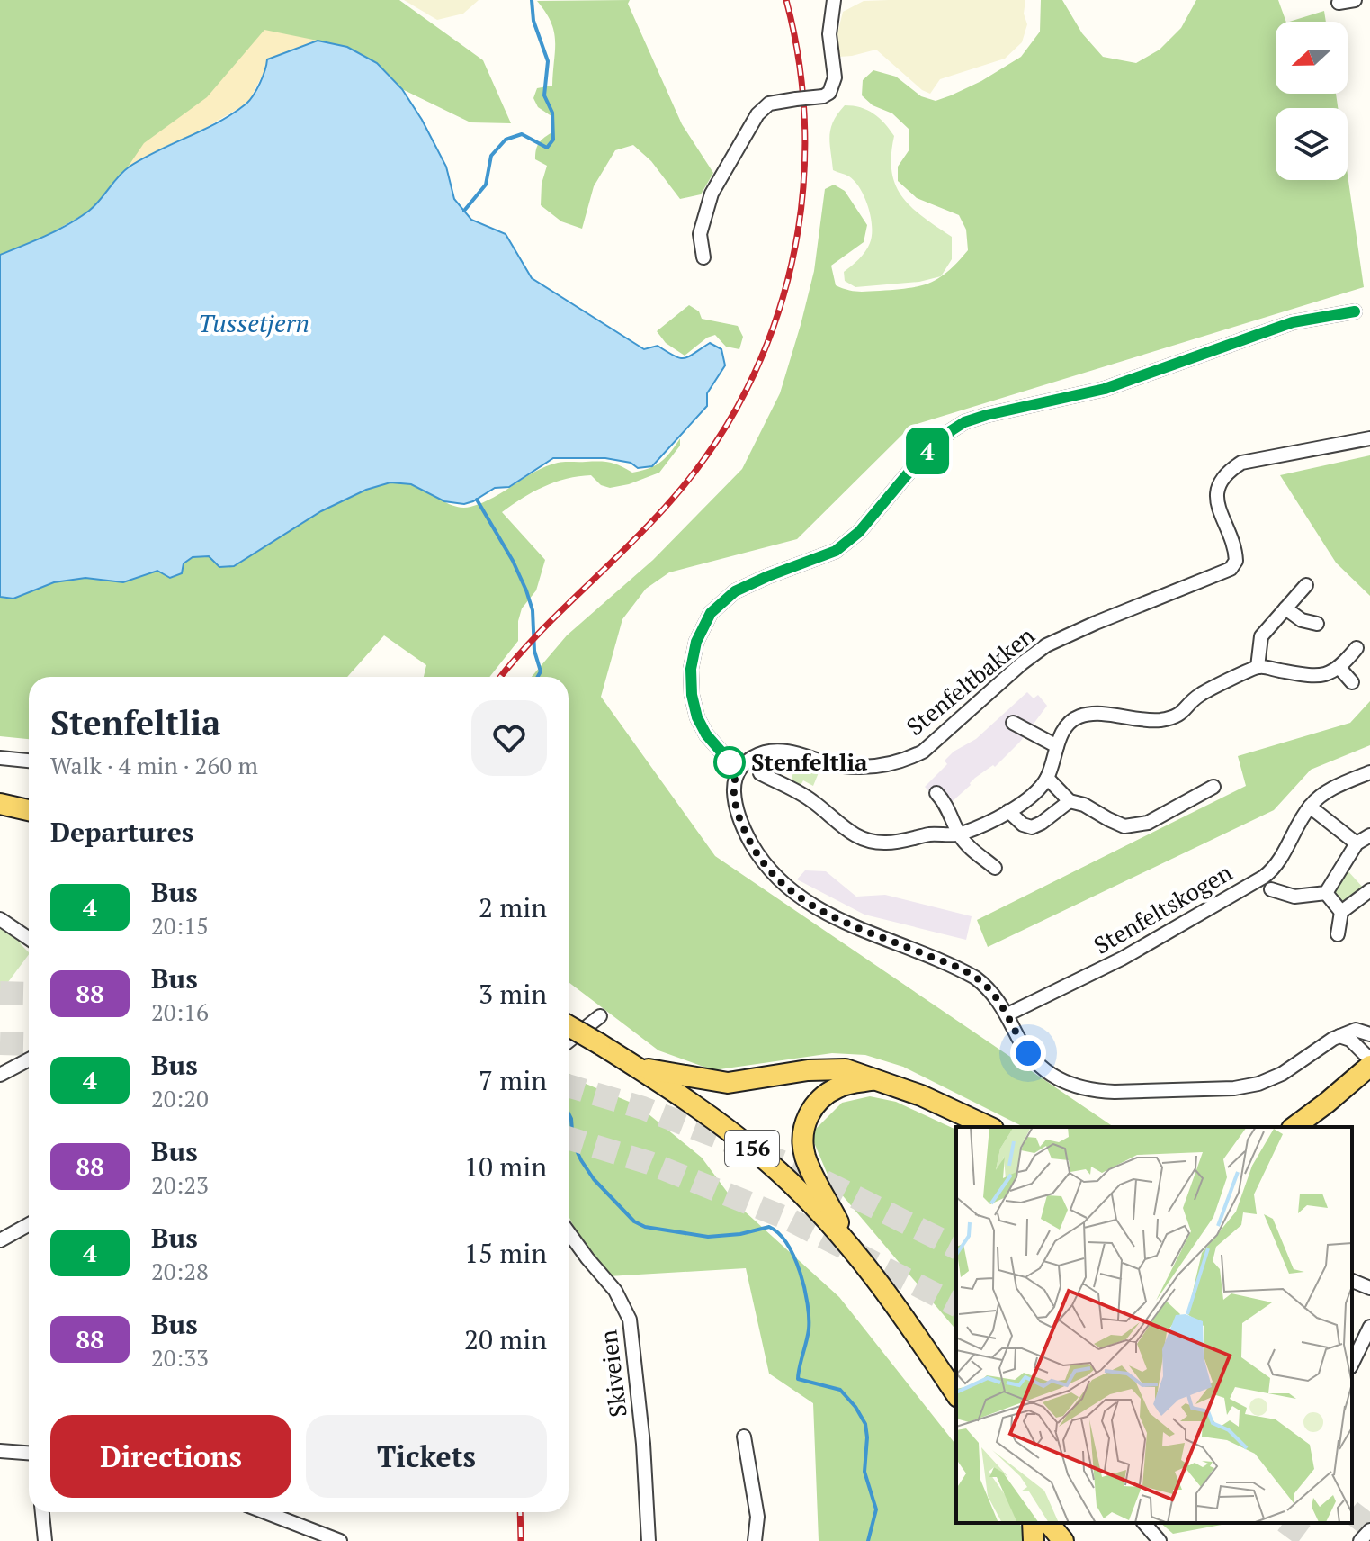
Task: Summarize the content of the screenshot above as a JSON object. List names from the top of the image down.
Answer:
{
  "streets": {
    "main road": ["156"],
    "street": ["Stenfeltbakken", "Stenfeltskogen", "Skiveien"]
  },
  "water": ["Tussetjern"],
  "places": ["Stenfeltlia"],
  "lines": ["bus line 4"],
  "north": "left",
  "page": {
    "on_map": "4",
    "heading": [
      ["Stenfeltlia", "Walk · 4 min · 260 m"],
      "Departures"
    ],
    "list": [
      {
        "mark": "4",
        "name": "Bus",
        "note": "20:15",
        "value": "2 min"
      },
      {
        "mark": "88",
        "name": "Bus",
        "note": "20:16",
        "value": "3 min"
      },
      {
        "mark": "4",
        "name": "Bus",
        "note": "20:20",
        "value": "7 min"
      },
      {
        "mark": "88",
        "name": "Bus",
        "note": "20:23",
        "value": "10 min"
      },
      {
        "mark": "4",
        "name": "Bus",
        "note": "20:28",
        "value": "15 min"
      },
      {
        "mark": "88",
        "name": "Bus",
        "note": "20:33",
        "value": "20 min"
      }
    ],
    "buttons": ["Directions", "Tickets"]
  }
}
